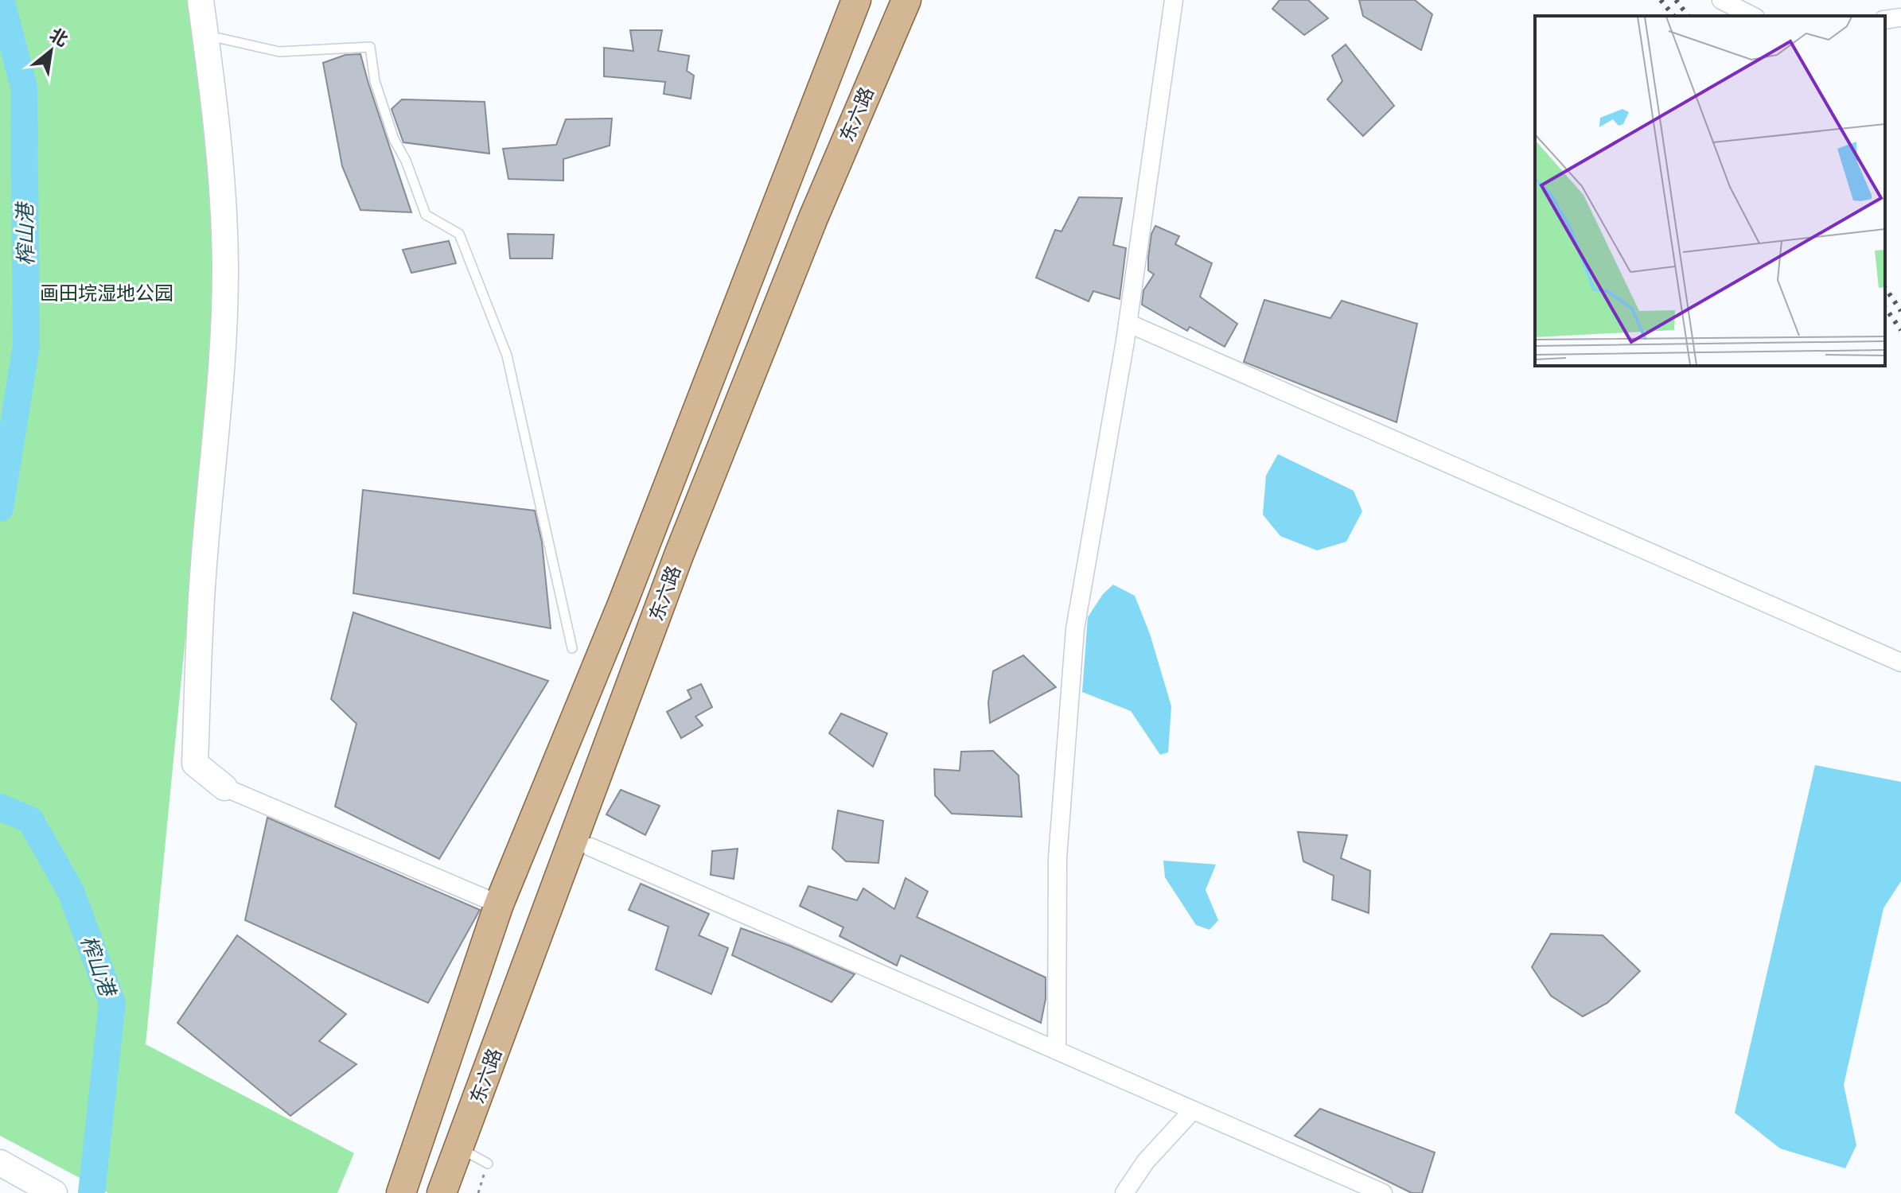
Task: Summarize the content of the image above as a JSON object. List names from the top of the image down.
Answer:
{
  "streets": {
    "main road": ["东六路"]
  },
  "water": ["榨山港"],
  "parks": ["画田垸湿地公园"],
  "north": "top right"
}
